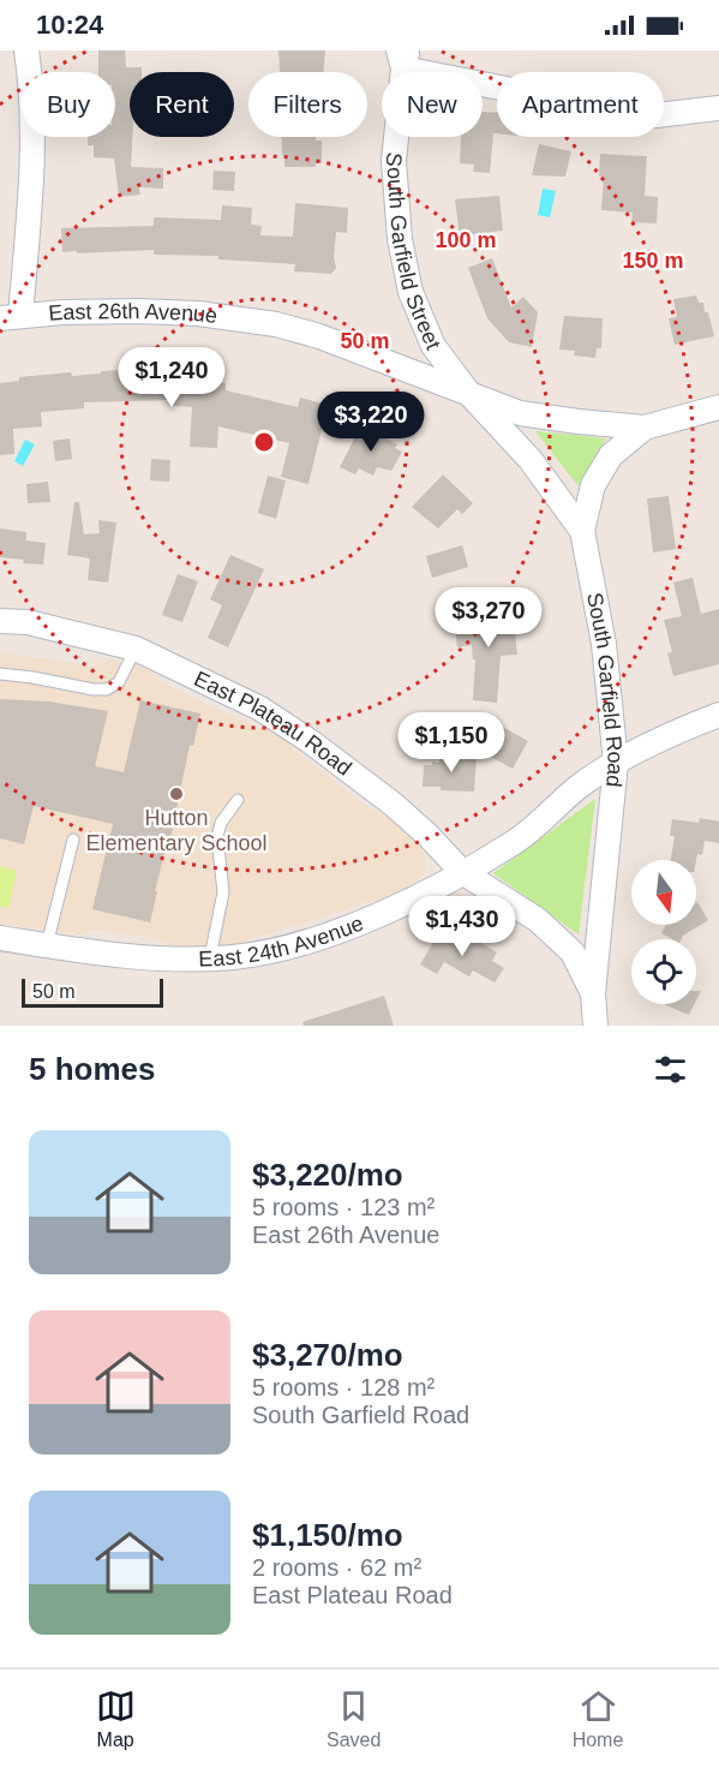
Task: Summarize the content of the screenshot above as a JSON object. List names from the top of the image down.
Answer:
{
  "streets": {
    "street": [
      "South Garfield Street",
      "East 26th Avenue",
      "South Garfield Road",
      "East Plateau Road",
      "East 24th Avenue"
    ]
  },
  "crossings": [
    ["South Garfield Street", "East 26th Avenue"],
    ["South Garfield Street", "South Garfield Road"],
    ["East 26th Avenue", "South Garfield Road"],
    ["South Garfield Road", "East Plateau Road"],
    ["South Garfield Road", "East 24th Avenue"],
    ["East Plateau Road", "East 24th Avenue"]
  ],
  "places": ["Hutton Elementary School"],
  "scale_bar": "50 m",
  "north": "bottom",
  "page": {
    "status": "10:24",
    "chip": [
      "Buy",
      "Rent",
      "Filters",
      "New",
      "Apartment"
    ],
    "price": [
      "$1,240",
      "$3,220",
      "$3,270",
      "$1,150",
      "$1,430"
    ],
    "scale": "50 m",
    "heading": "5 homes",
    "list": [
      {
        "name": "$3,220/mo",
        "note": "5 rooms · 123 m² · East 26th Avenue"
      },
      {
        "name": "$3,270/mo",
        "note": "5 rooms · 128 m² · South Garfield Road"
      },
      {
        "name": "$1,150/mo",
        "note": "2 rooms · 62 m² · East Plateau Road"
      }
    ],
    "tabs": ["Map", "Saved", "Home"]
  },
  "rings": ["100 m", "150 m", "50 m"]
}
